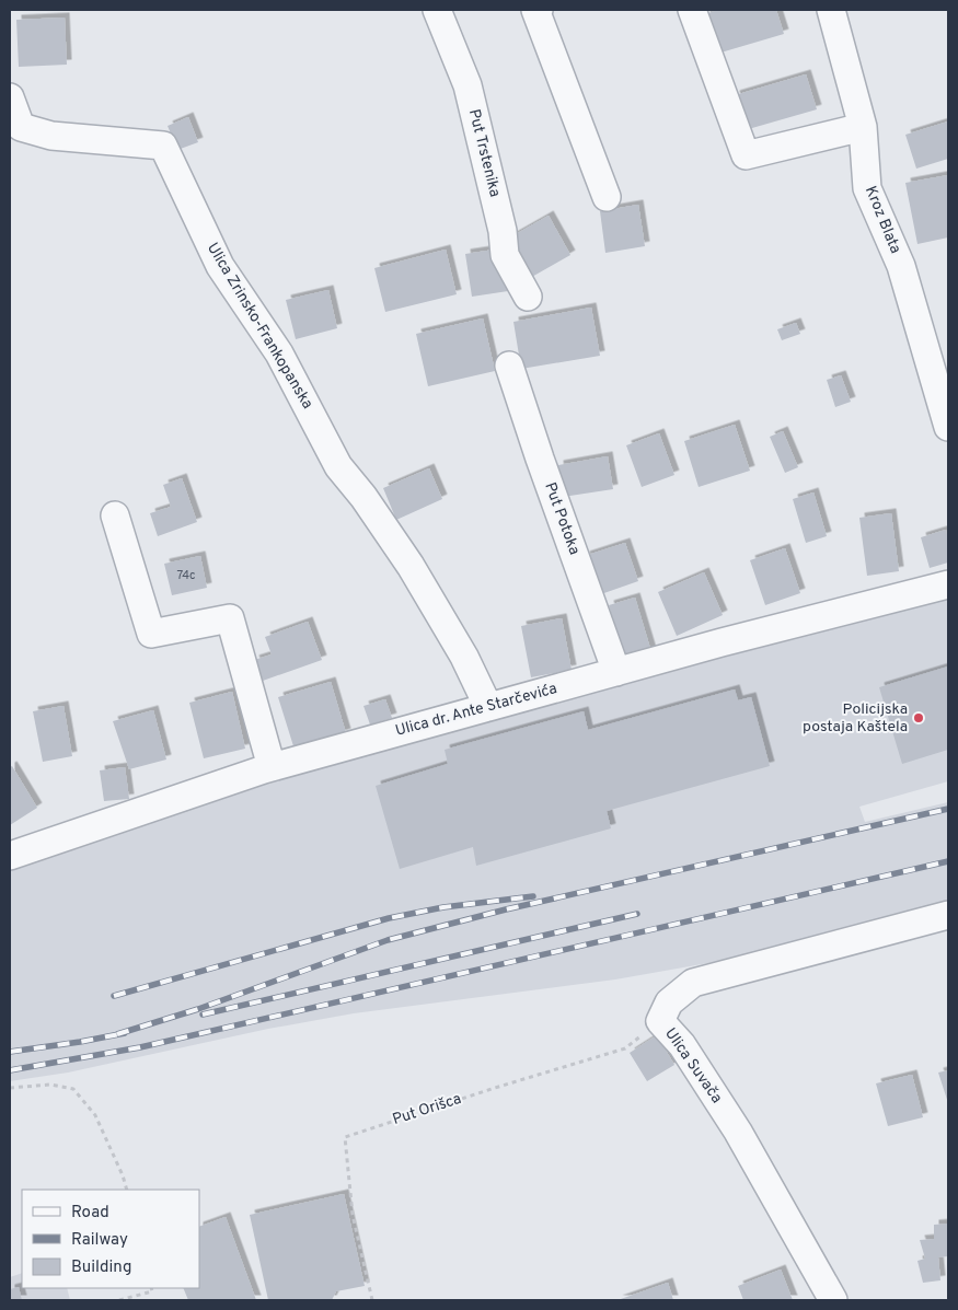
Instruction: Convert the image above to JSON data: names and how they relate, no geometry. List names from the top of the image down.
{
  "streets": {
    "street": [
      "Put Trstenika",
      "Kroz Blata",
      "Ulica Zrinsko-Frankopanska",
      "Put Potoka",
      "Ulica dr. Ante Starčevića",
      "Ulica Suvača"
    ],
    "path": ["Put Orišca"]
  },
  "crossings": [
    ["Ulica Zrinsko-Frankopanska", "Ulica dr. Ante Starčevića"],
    ["Put Potoka", "Ulica dr. Ante Starčevića"],
    ["Ulica Suvača", "Put Orišca"]
  ],
  "places": ["Policijska postaja Kaštela"],
  "house_numbers": ["74c"],
  "legend": ["Road", "Railway", "Building"]
}
